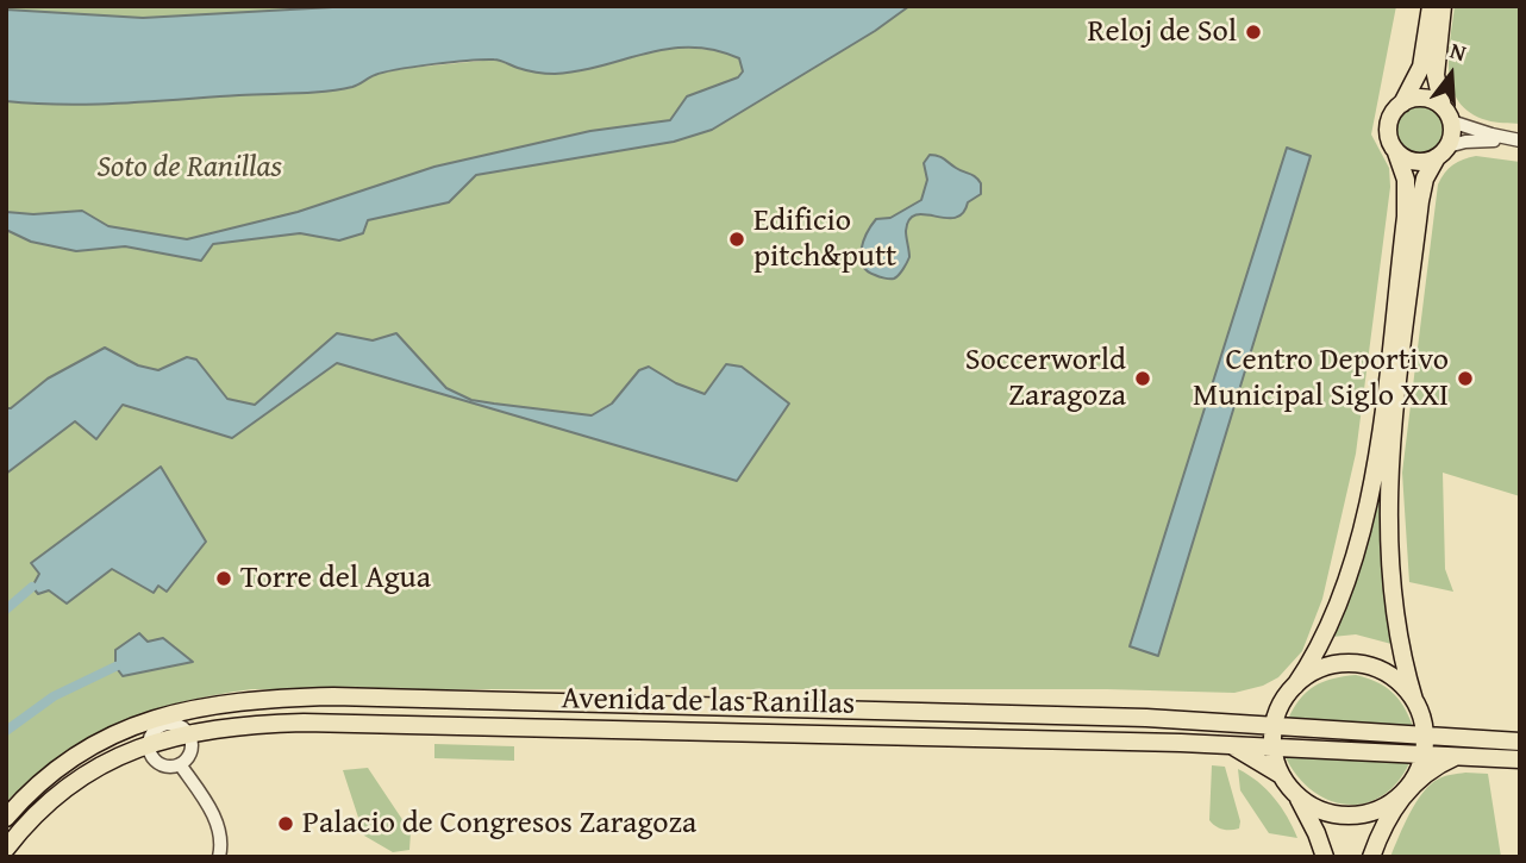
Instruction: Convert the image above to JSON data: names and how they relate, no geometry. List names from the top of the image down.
{
  "streets": {
    "main road": ["Avenida de las Ranillas"]
  },
  "parks": ["Soto de Ranillas"],
  "places": [
    "Reloj de Sol",
    "Edificio pitch&putt",
    "Soccerworld Zaragoza",
    "Centro Deportivo Municipal Siglo XXI",
    "Torre del Agua",
    "Palacio de Congresos Zaragoza"
  ],
  "north": "top"
}
